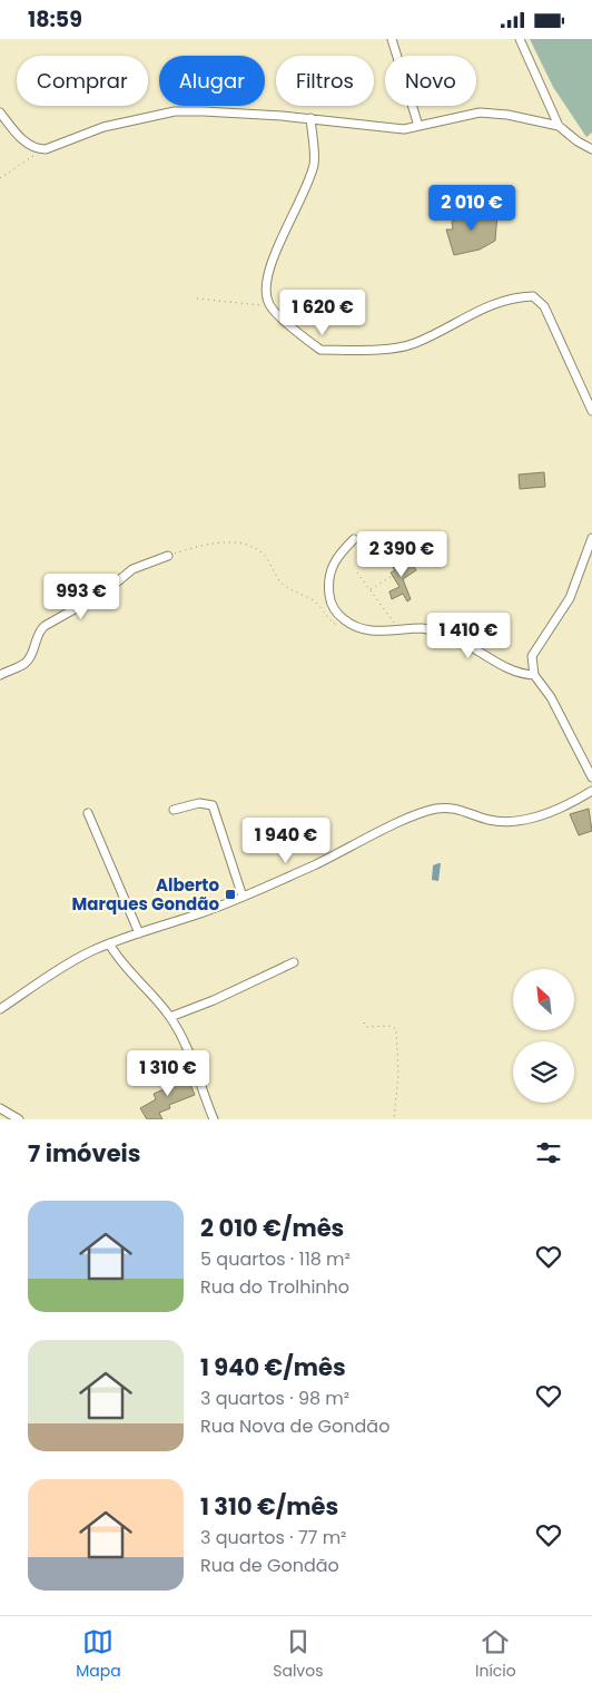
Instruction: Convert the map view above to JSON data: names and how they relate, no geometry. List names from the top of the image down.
{
  "places": {
    "transit": ["Alberto Marques Gondão"]
  },
  "north": "top left",
  "page": {
    "status": "18:59",
    "chip": [
      "Comprar",
      "Alugar",
      "Filtros",
      "Novo"
    ],
    "price": [
      "2 010 €",
      "1 620 €",
      "2 390 €",
      "993 €",
      "1 410 €",
      "1 940 €",
      "1 310 €"
    ],
    "heading": "7 imóveis",
    "list": [
      {
        "name": "2 010 €/mês",
        "note": "5 quartos · 118 m² · Rua do Trolhinho"
      },
      {
        "name": "1 940 €/mês",
        "note": "3 quartos · 98 m² · Rua Nova de Gondão"
      },
      {
        "name": "1 310 €/mês",
        "note": "3 quartos · 77 m² · Rua de Gondão"
      }
    ],
    "tabs": ["Mapa", "Salvos", "Início"]
  }
}
